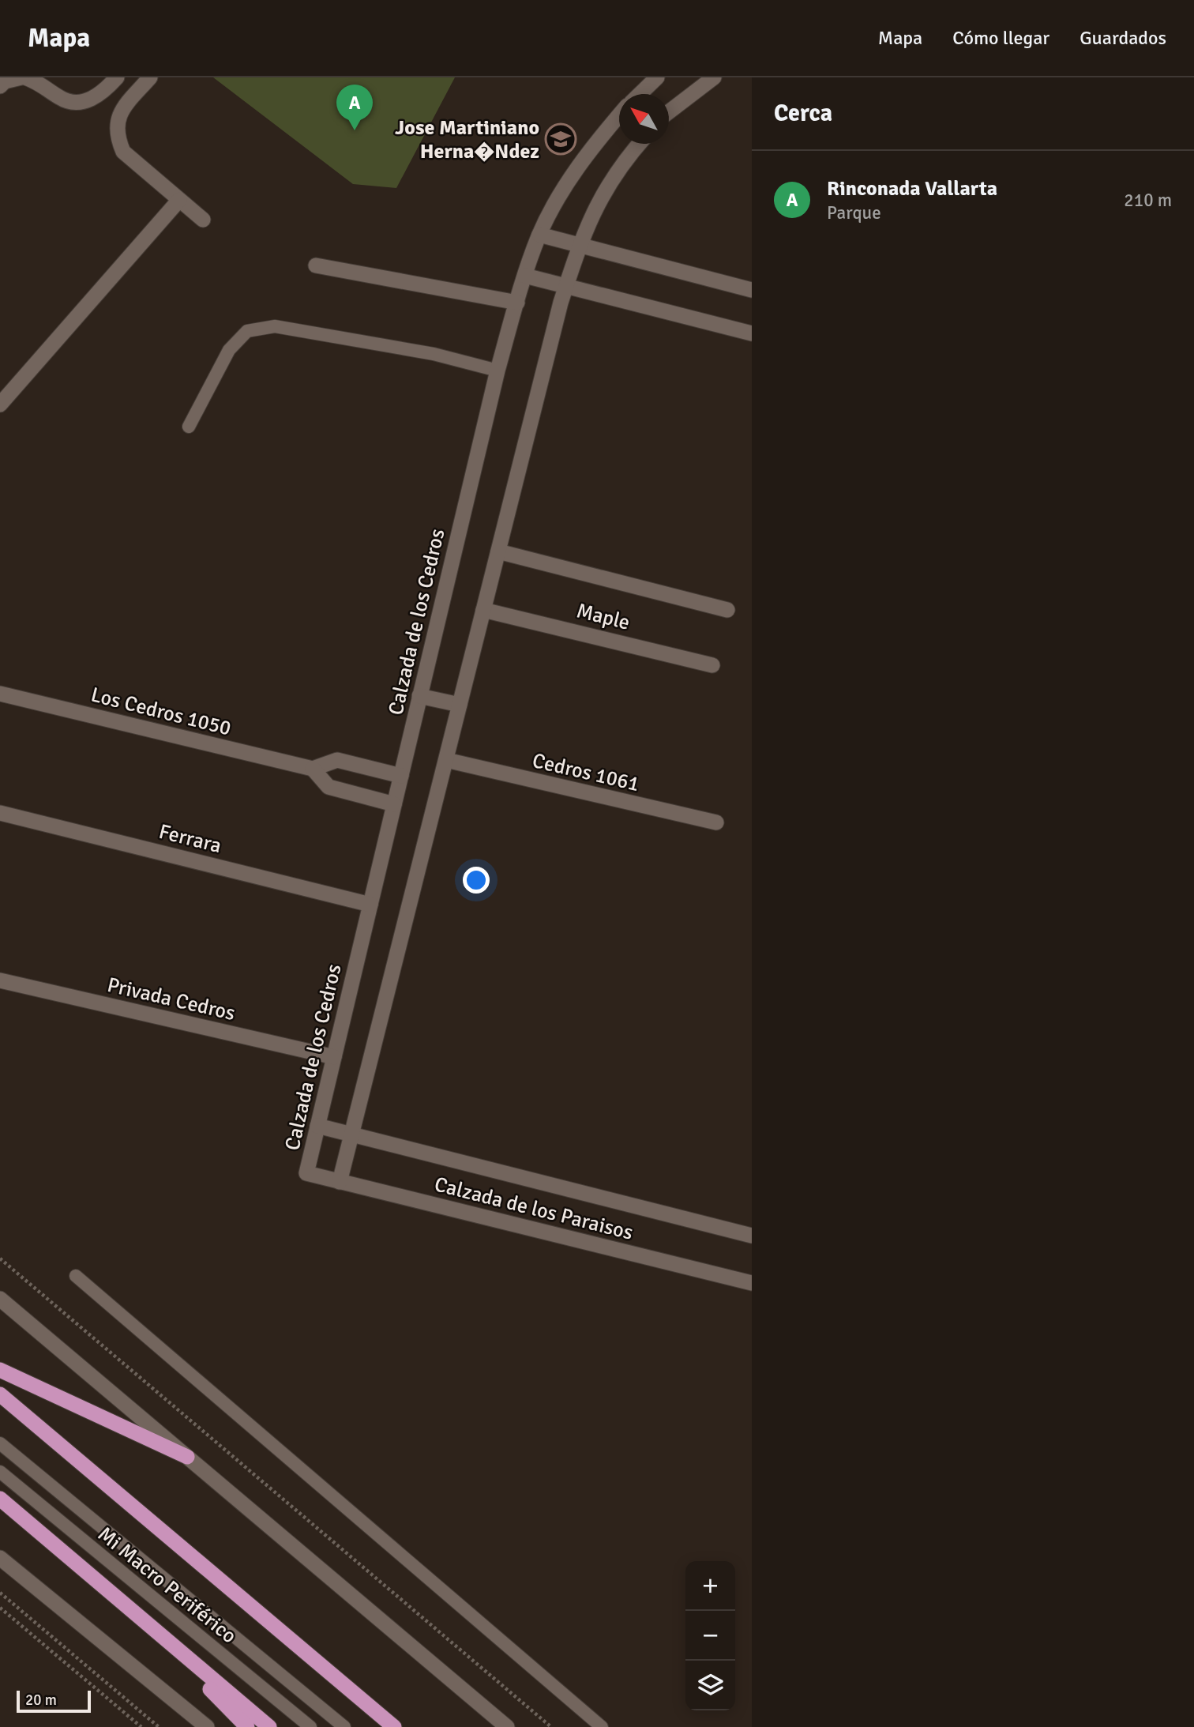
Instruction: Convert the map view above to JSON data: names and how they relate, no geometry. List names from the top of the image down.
{
  "streets": {
    "street": [
      "Maple",
      "Calzada de los Cedros",
      "Los Cedros 1050",
      "Cedros 1061",
      "Ferrara",
      "Privada Cedros",
      "Calzada de los Paraisos"
    ],
    "lane": ["Mi Macro Periférico"]
  },
  "crossings": [
    ["Calzada de los Cedros", "Ferrara"],
    ["Calzada de los Cedros", "Privada Cedros"],
    ["Calzada de los Cedros", "Calzada de los Paraisos"]
  ],
  "places": {
    "school or university": ["Jose Martiniano Herna�Ndez"]
  },
  "scale_bar": "20 m",
  "north": "top left",
  "page": {
    "header": "Mapa",
    "nav": ["Mapa", "Cómo llegar", "Guardados"],
    "heading": "Cerca",
    "pins": "A",
    "list": [
      {
        "mark": "A",
        "name": "Rinconada Vallarta",
        "note": "Parque",
        "value": "210 m"
      }
    ],
    "map_buttons": ["+", "−"],
    "scale": "20 m"
  }
}
